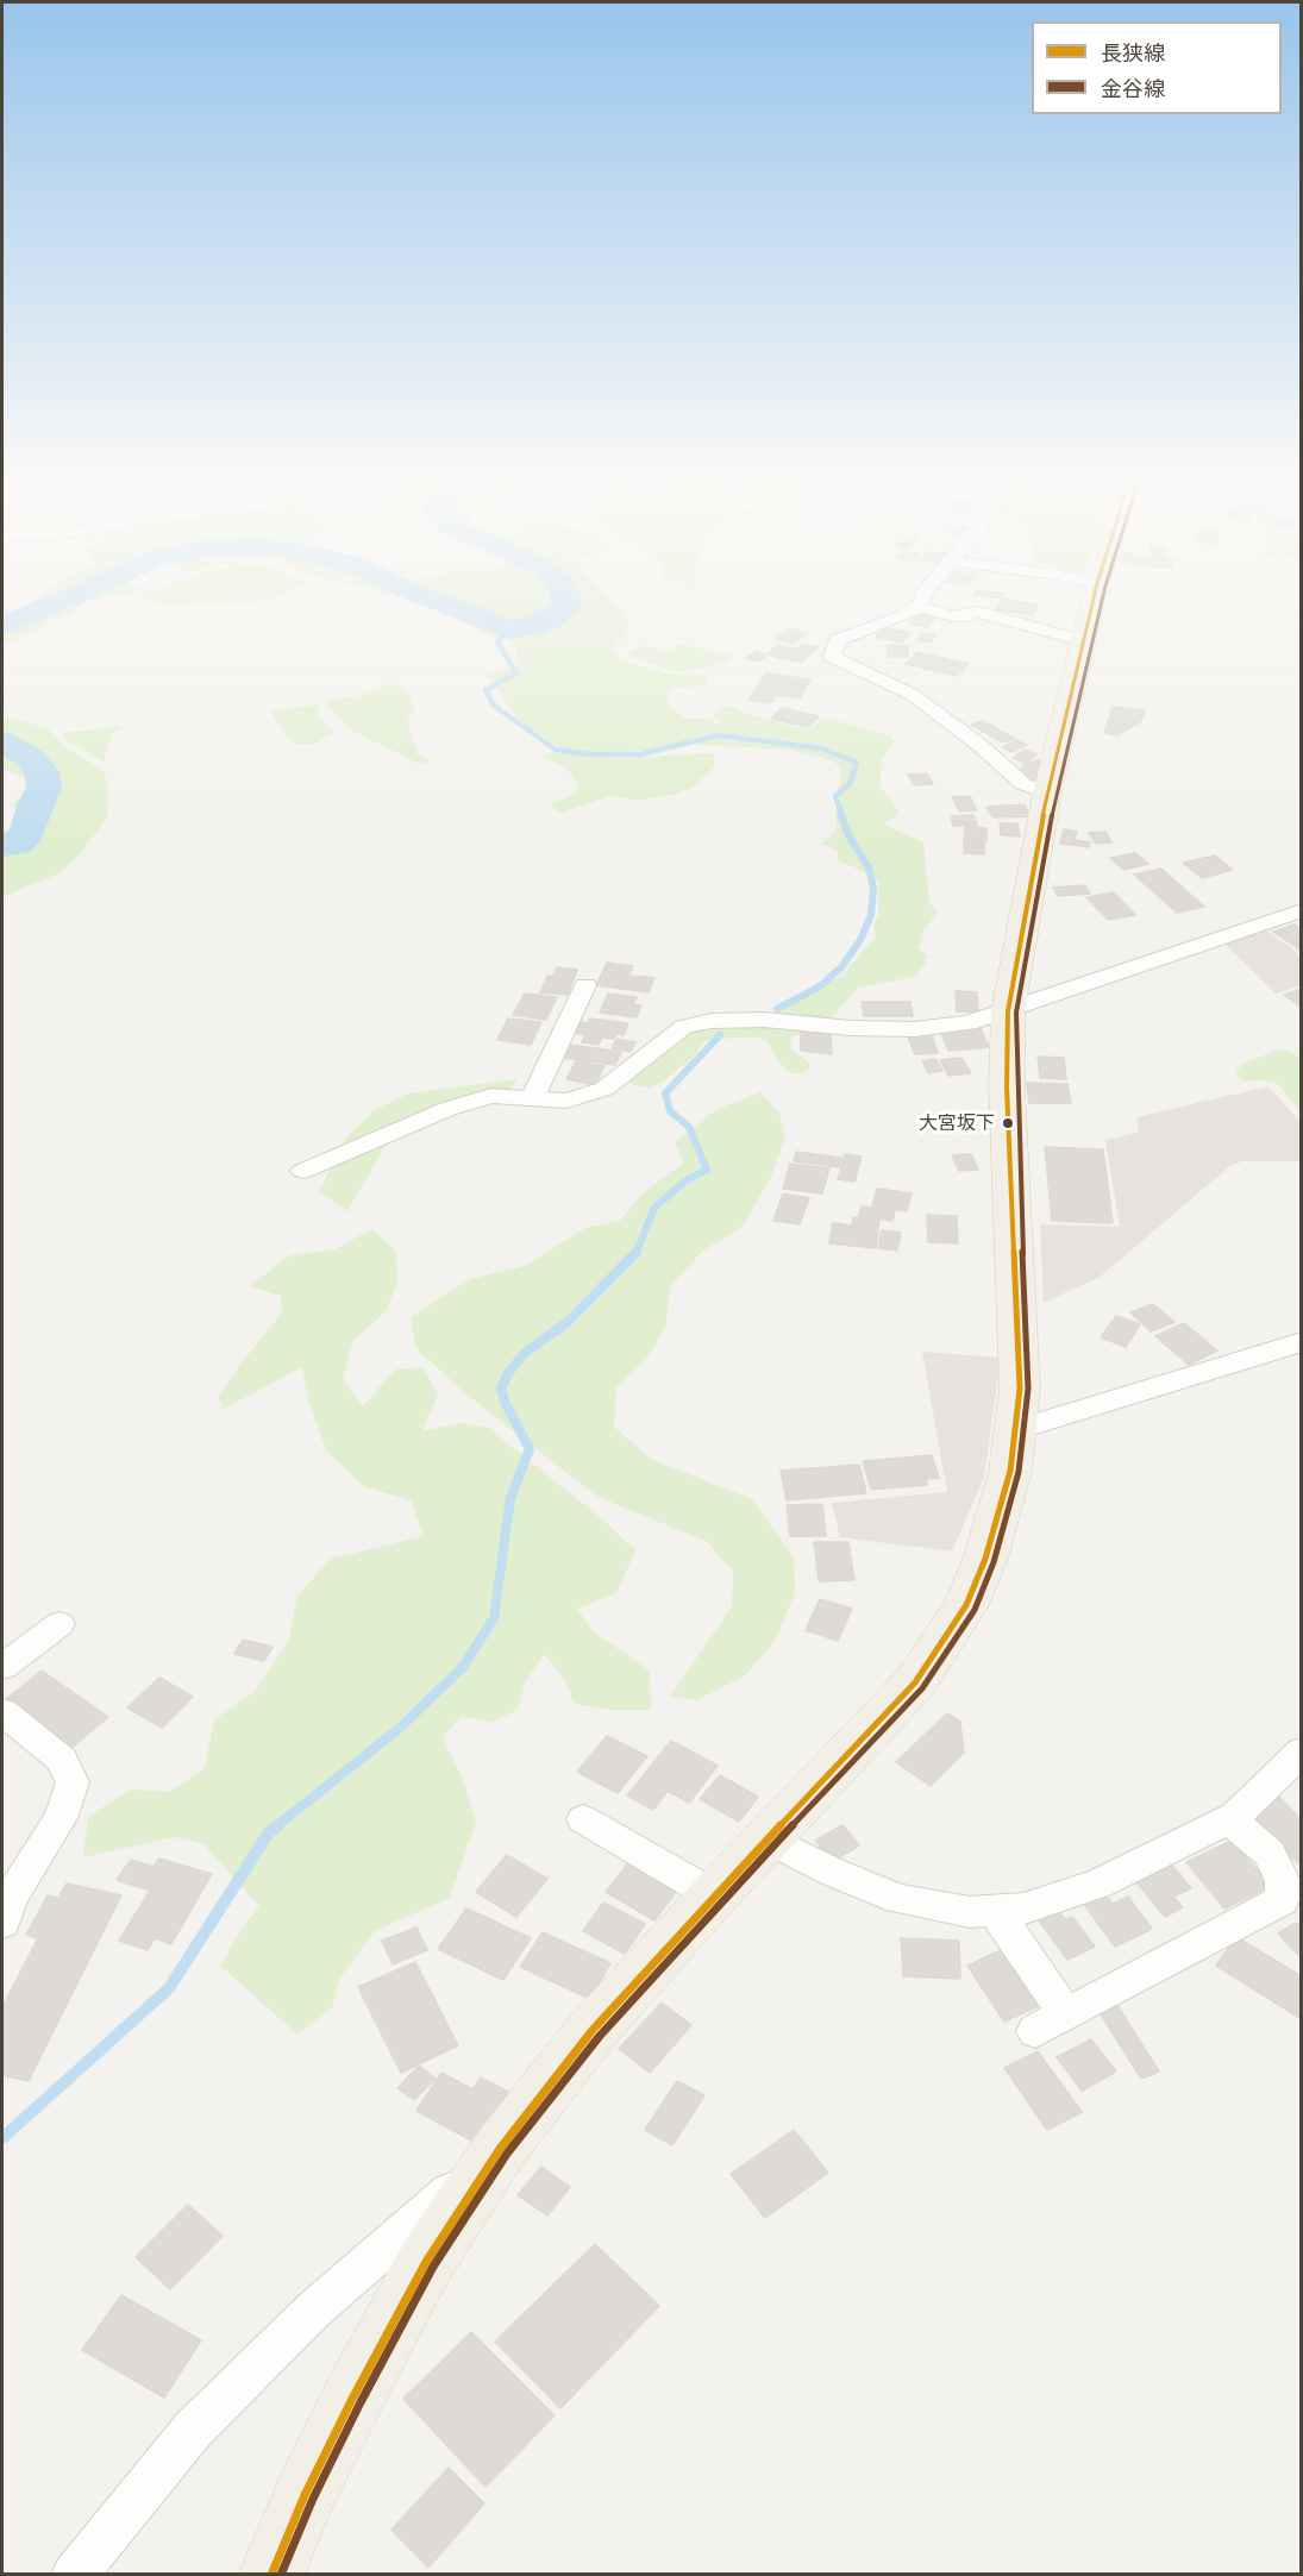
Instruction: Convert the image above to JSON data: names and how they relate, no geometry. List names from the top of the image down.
{
  "places": ["大宮坂下"],
  "lines": ["transit line 長狭線", "transit line 金谷線"],
  "legend": ["長狭線", "金谷線"]
}
